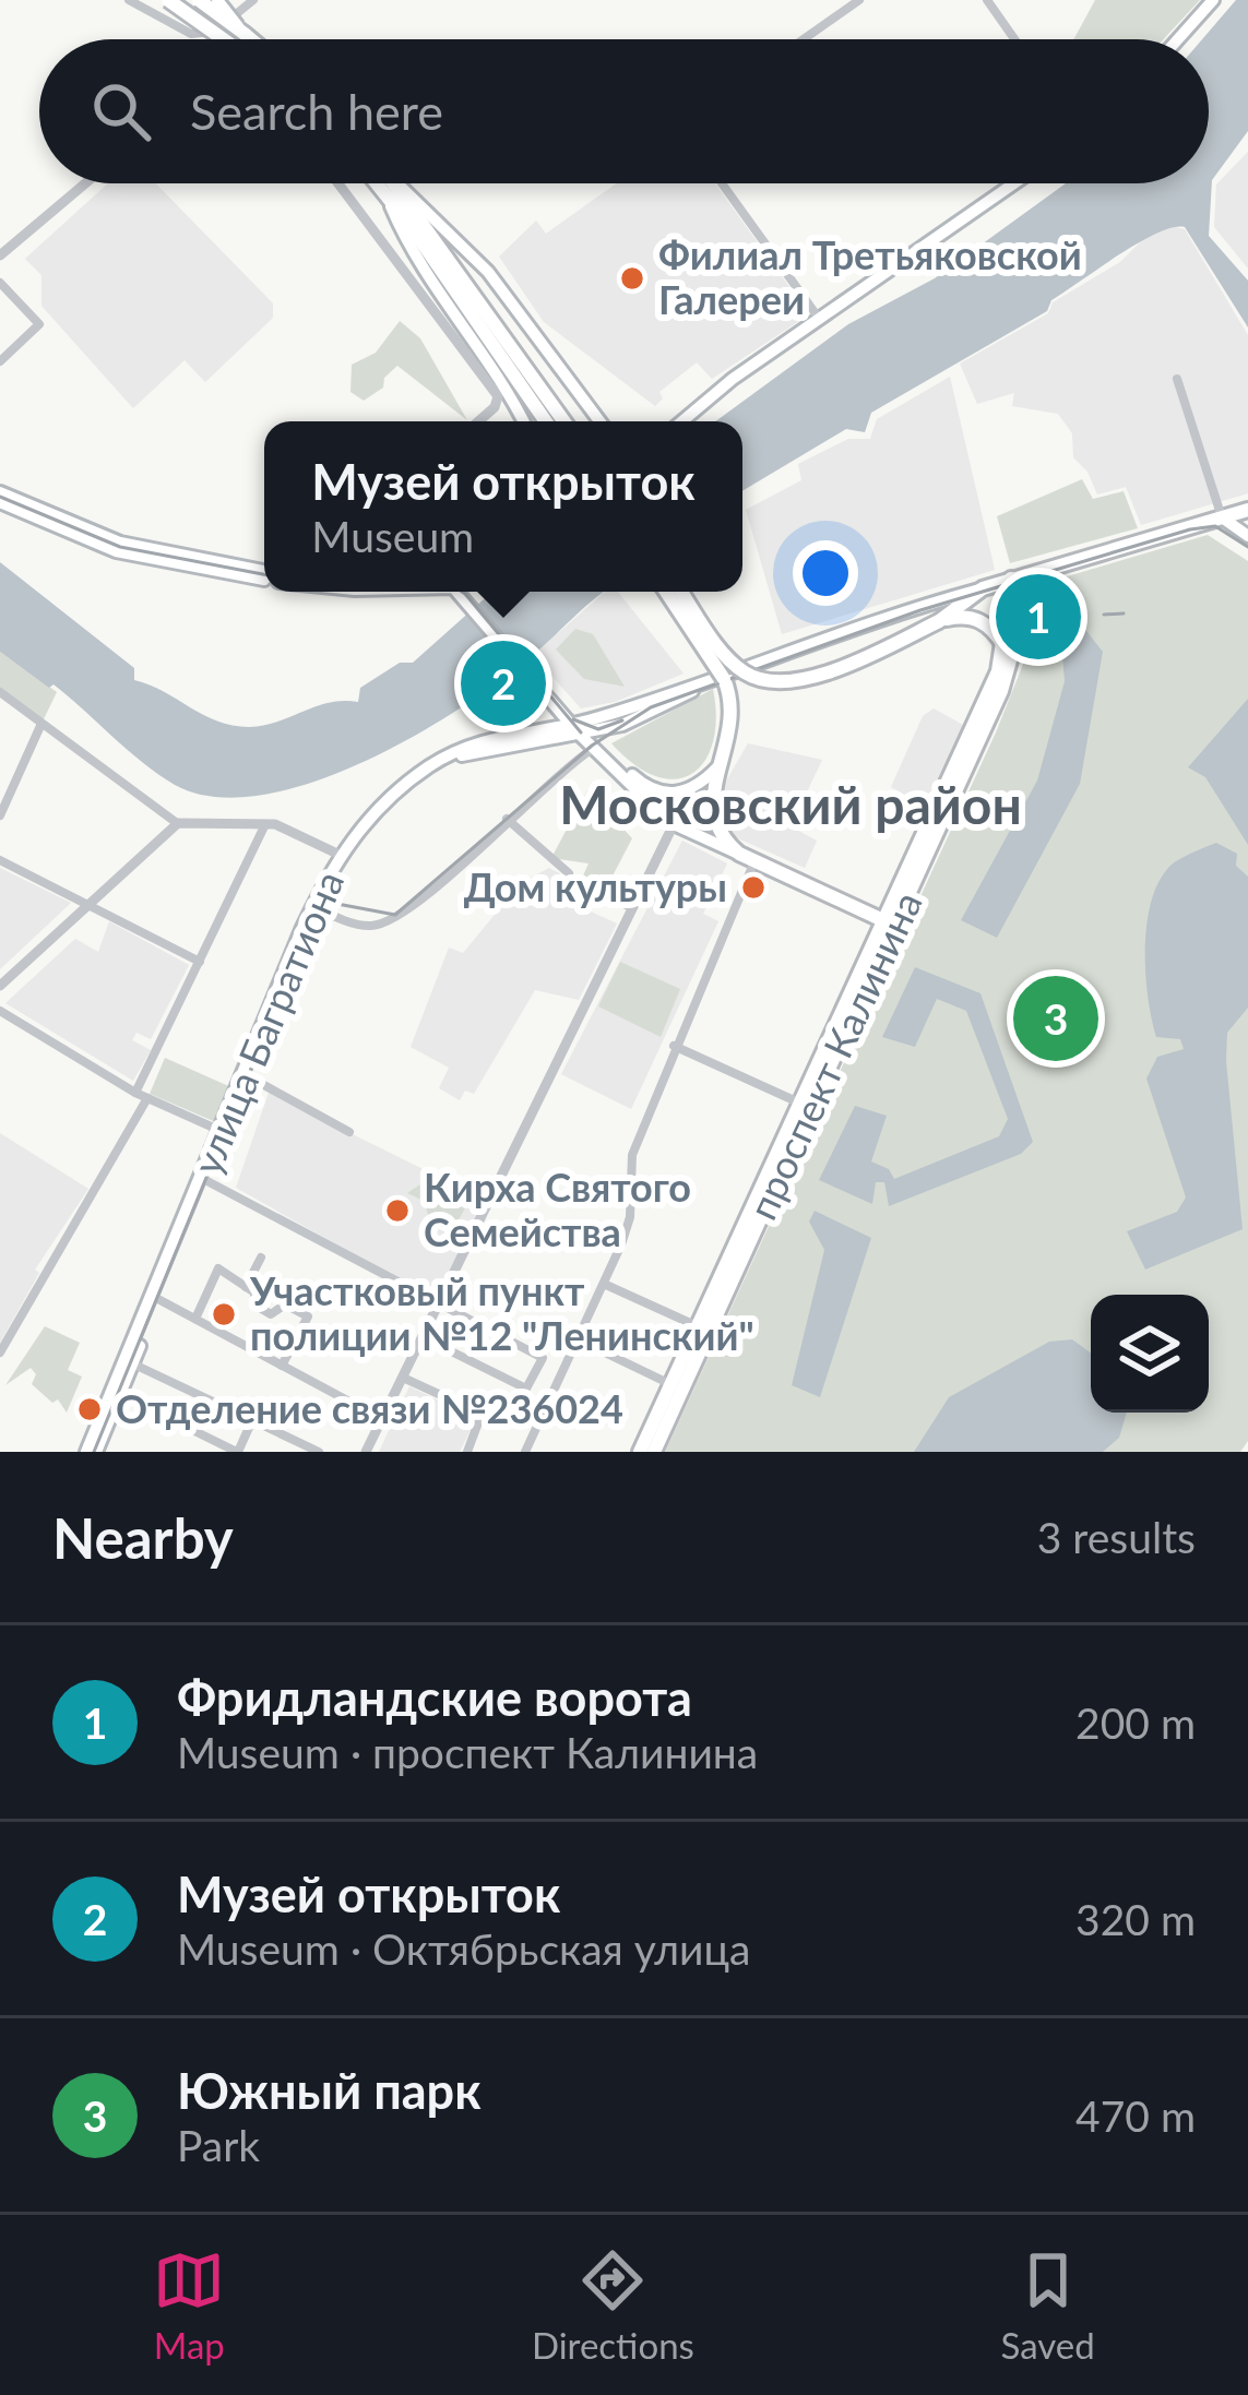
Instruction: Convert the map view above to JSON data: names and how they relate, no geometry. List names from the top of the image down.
{
  "streets": {
    "main road": ["улица Багратиона", "проспект Калинина"]
  },
  "districts": ["Московский район"],
  "places": [
    "Филиал Третьяковской Галереи",
    "Дом культуры",
    "Кирха Святого Семейства",
    "Участковый пункт полиции №12 \"Ленинский\"",
    "Отделение связи №236024"
  ],
  "page": {
    "search": "Search here",
    "popup": ["Музей открыток", "Museum"],
    "pins": ["1", "2", "3"],
    "heading": ["Nearby", "3 results"],
    "list": [
      {
        "mark": "1",
        "name": "Фридландские ворота",
        "note": "Museum · проспект Калинина",
        "value": "200 m"
      },
      {
        "mark": "2",
        "name": "Музей открыток",
        "note": "Museum · Октябрьская улица",
        "value": "320 m"
      },
      {
        "mark": "3",
        "name": "Южный парк",
        "note": "Park",
        "value": "470 m"
      }
    ],
    "nav": ["Map", "Directions", "Saved"]
  }
}
